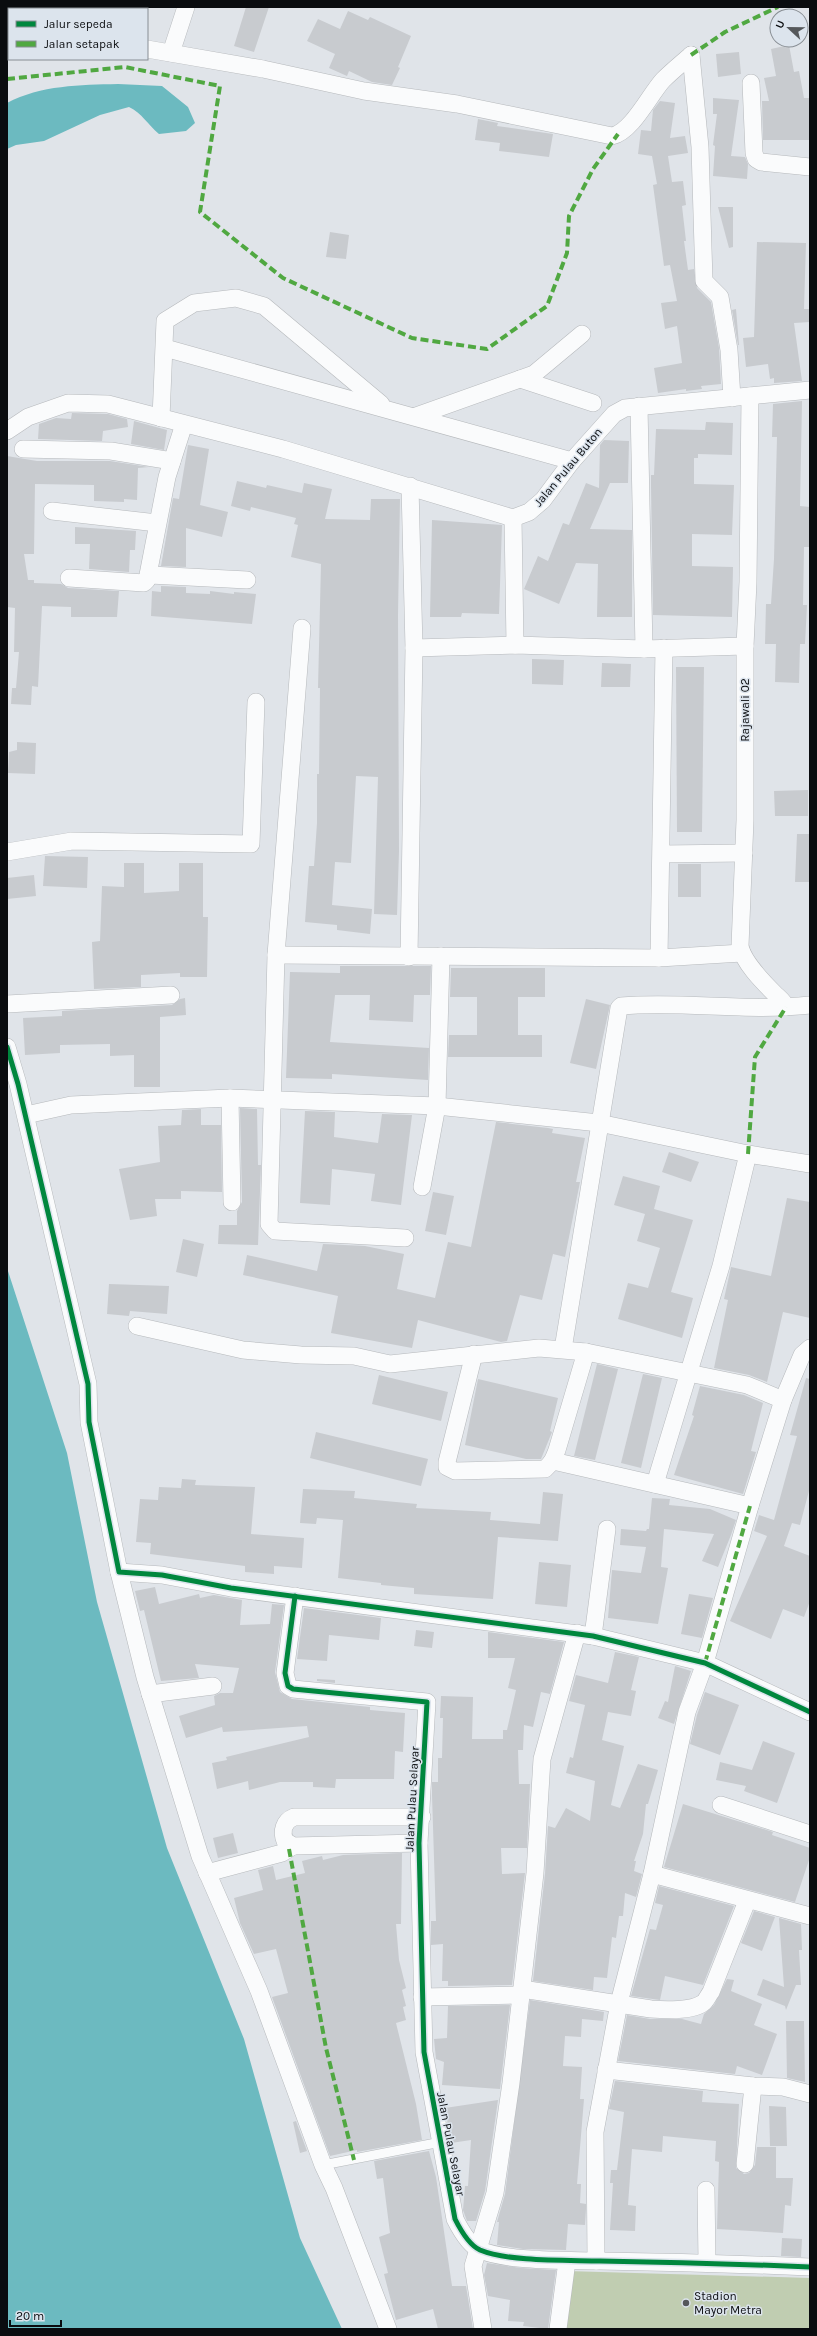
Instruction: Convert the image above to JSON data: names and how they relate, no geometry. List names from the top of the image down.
{
  "streets": {
    "street": ["Jalan Pulau Buton", "Rajawali 02", "Jalan Pulau Selayar"]
  },
  "crossings": [
    ["Jalan Pulau Buton", "Rajawali 02"]
  ],
  "places": ["Stadion Mayor Metra"],
  "legend": ["Jalur sepeda", "Jalan setapak"],
  "scale_bar": "20 m",
  "north": "left"
}
